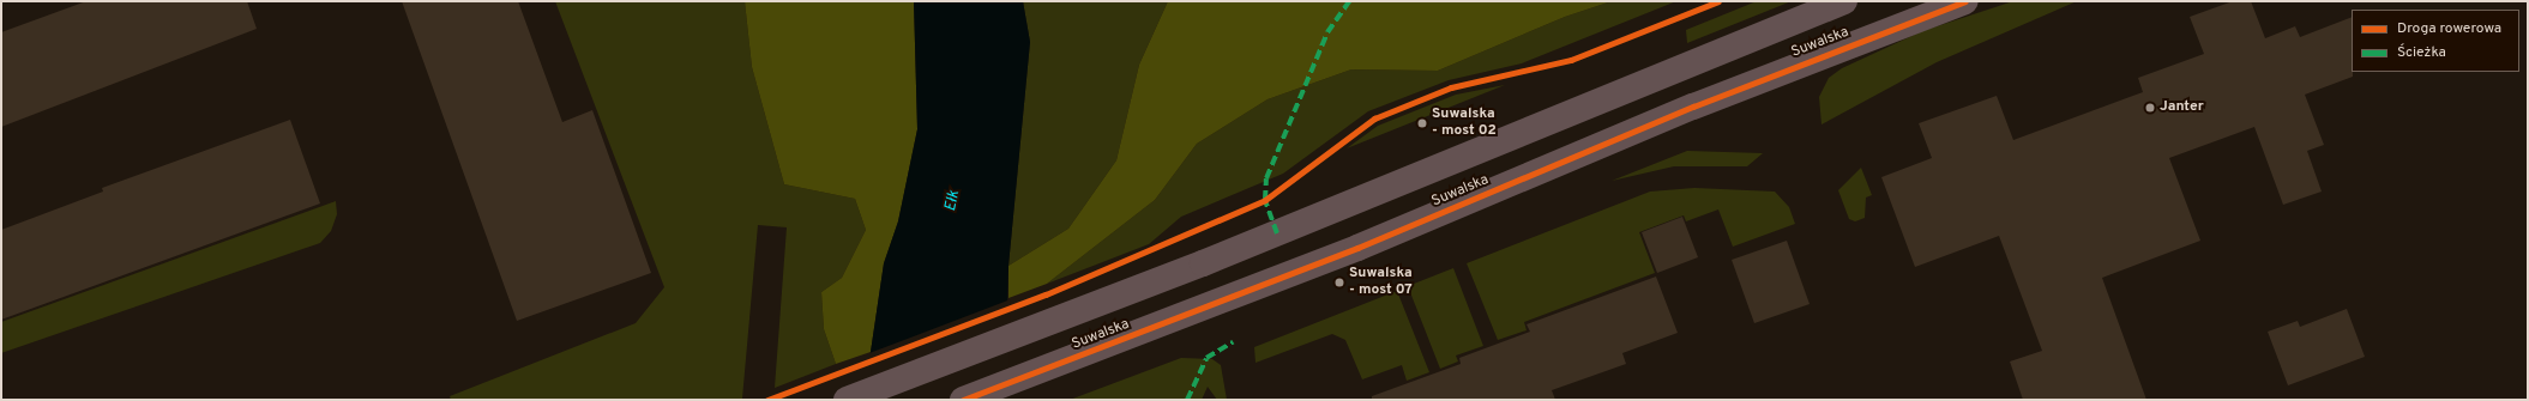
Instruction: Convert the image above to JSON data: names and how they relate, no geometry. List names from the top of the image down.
{
  "streets": {
    "street": ["Suwalska"]
  },
  "water": ["Ełk"],
  "places": ["Janter", "Suwalska - most 02", "Suwalska - most 07"],
  "legend": ["Droga rowerowa", "Ścieżka"]
}
